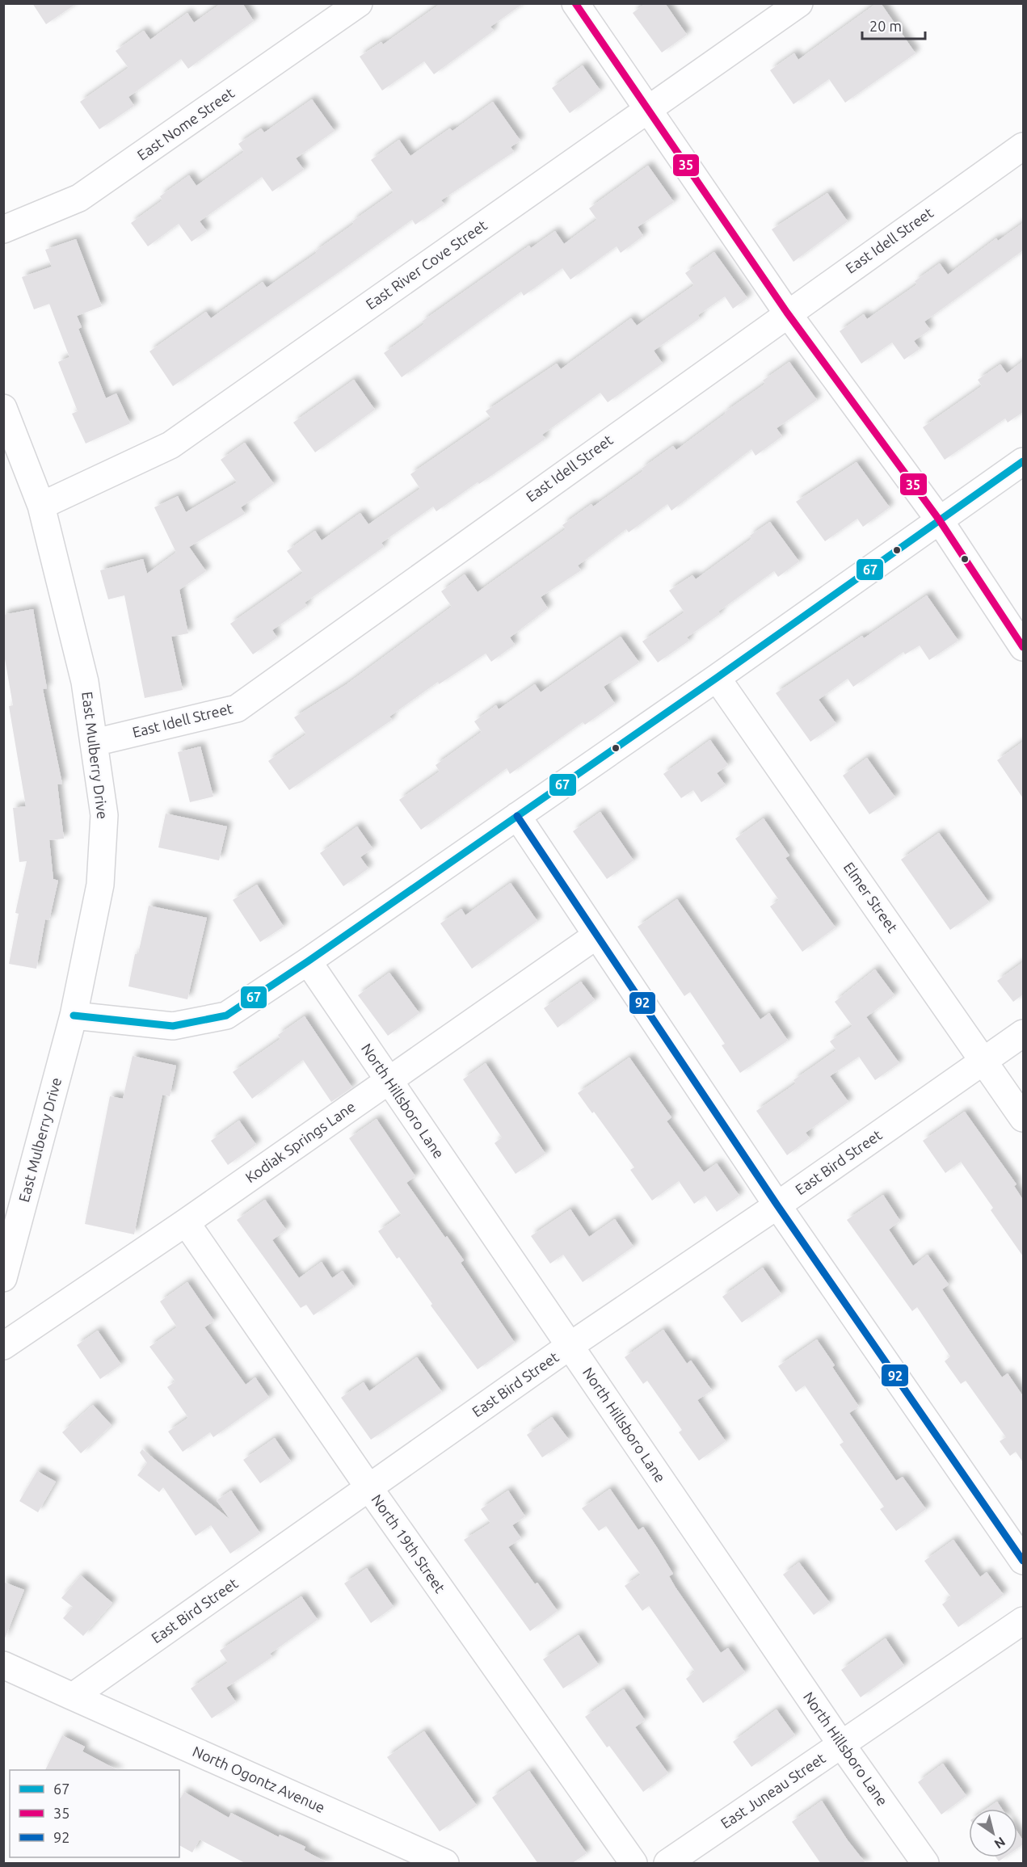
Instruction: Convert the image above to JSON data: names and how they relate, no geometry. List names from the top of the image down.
{
  "streets": {
    "street": [
      "East Nome Street",
      "East Idell Street",
      "East River Cove Street",
      "East Mulberry Drive",
      "Elmer Street",
      "North Hillsboro Lane",
      "Kodiak Springs Lane",
      "East Bird Street",
      "North 19th Street",
      "North Ogontz Avenue",
      "East Juneau Street"
    ]
  },
  "crossings": [
    ["East Idell Street", "East Mulberry Drive"],
    ["East River Cove Street", "East Mulberry Drive"],
    ["Elmer Street", "East Bird Street"],
    ["North Hillsboro Lane", "Kodiak Springs Lane"],
    ["North Hillsboro Lane", "East Bird Street"],
    ["North Hillsboro Lane", "East Juneau Street"],
    ["Kodiak Springs Lane", "North 19th Street"],
    ["East Bird Street", "North 19th Street"],
    ["East Bird Street", "North Ogontz Avenue"]
  ],
  "lines": ["transit line 35", "transit line 67", "transit line 92"],
  "legend": ["67", "35", "92"],
  "scale_bar": "20 m",
  "north": "bottom right"
}
